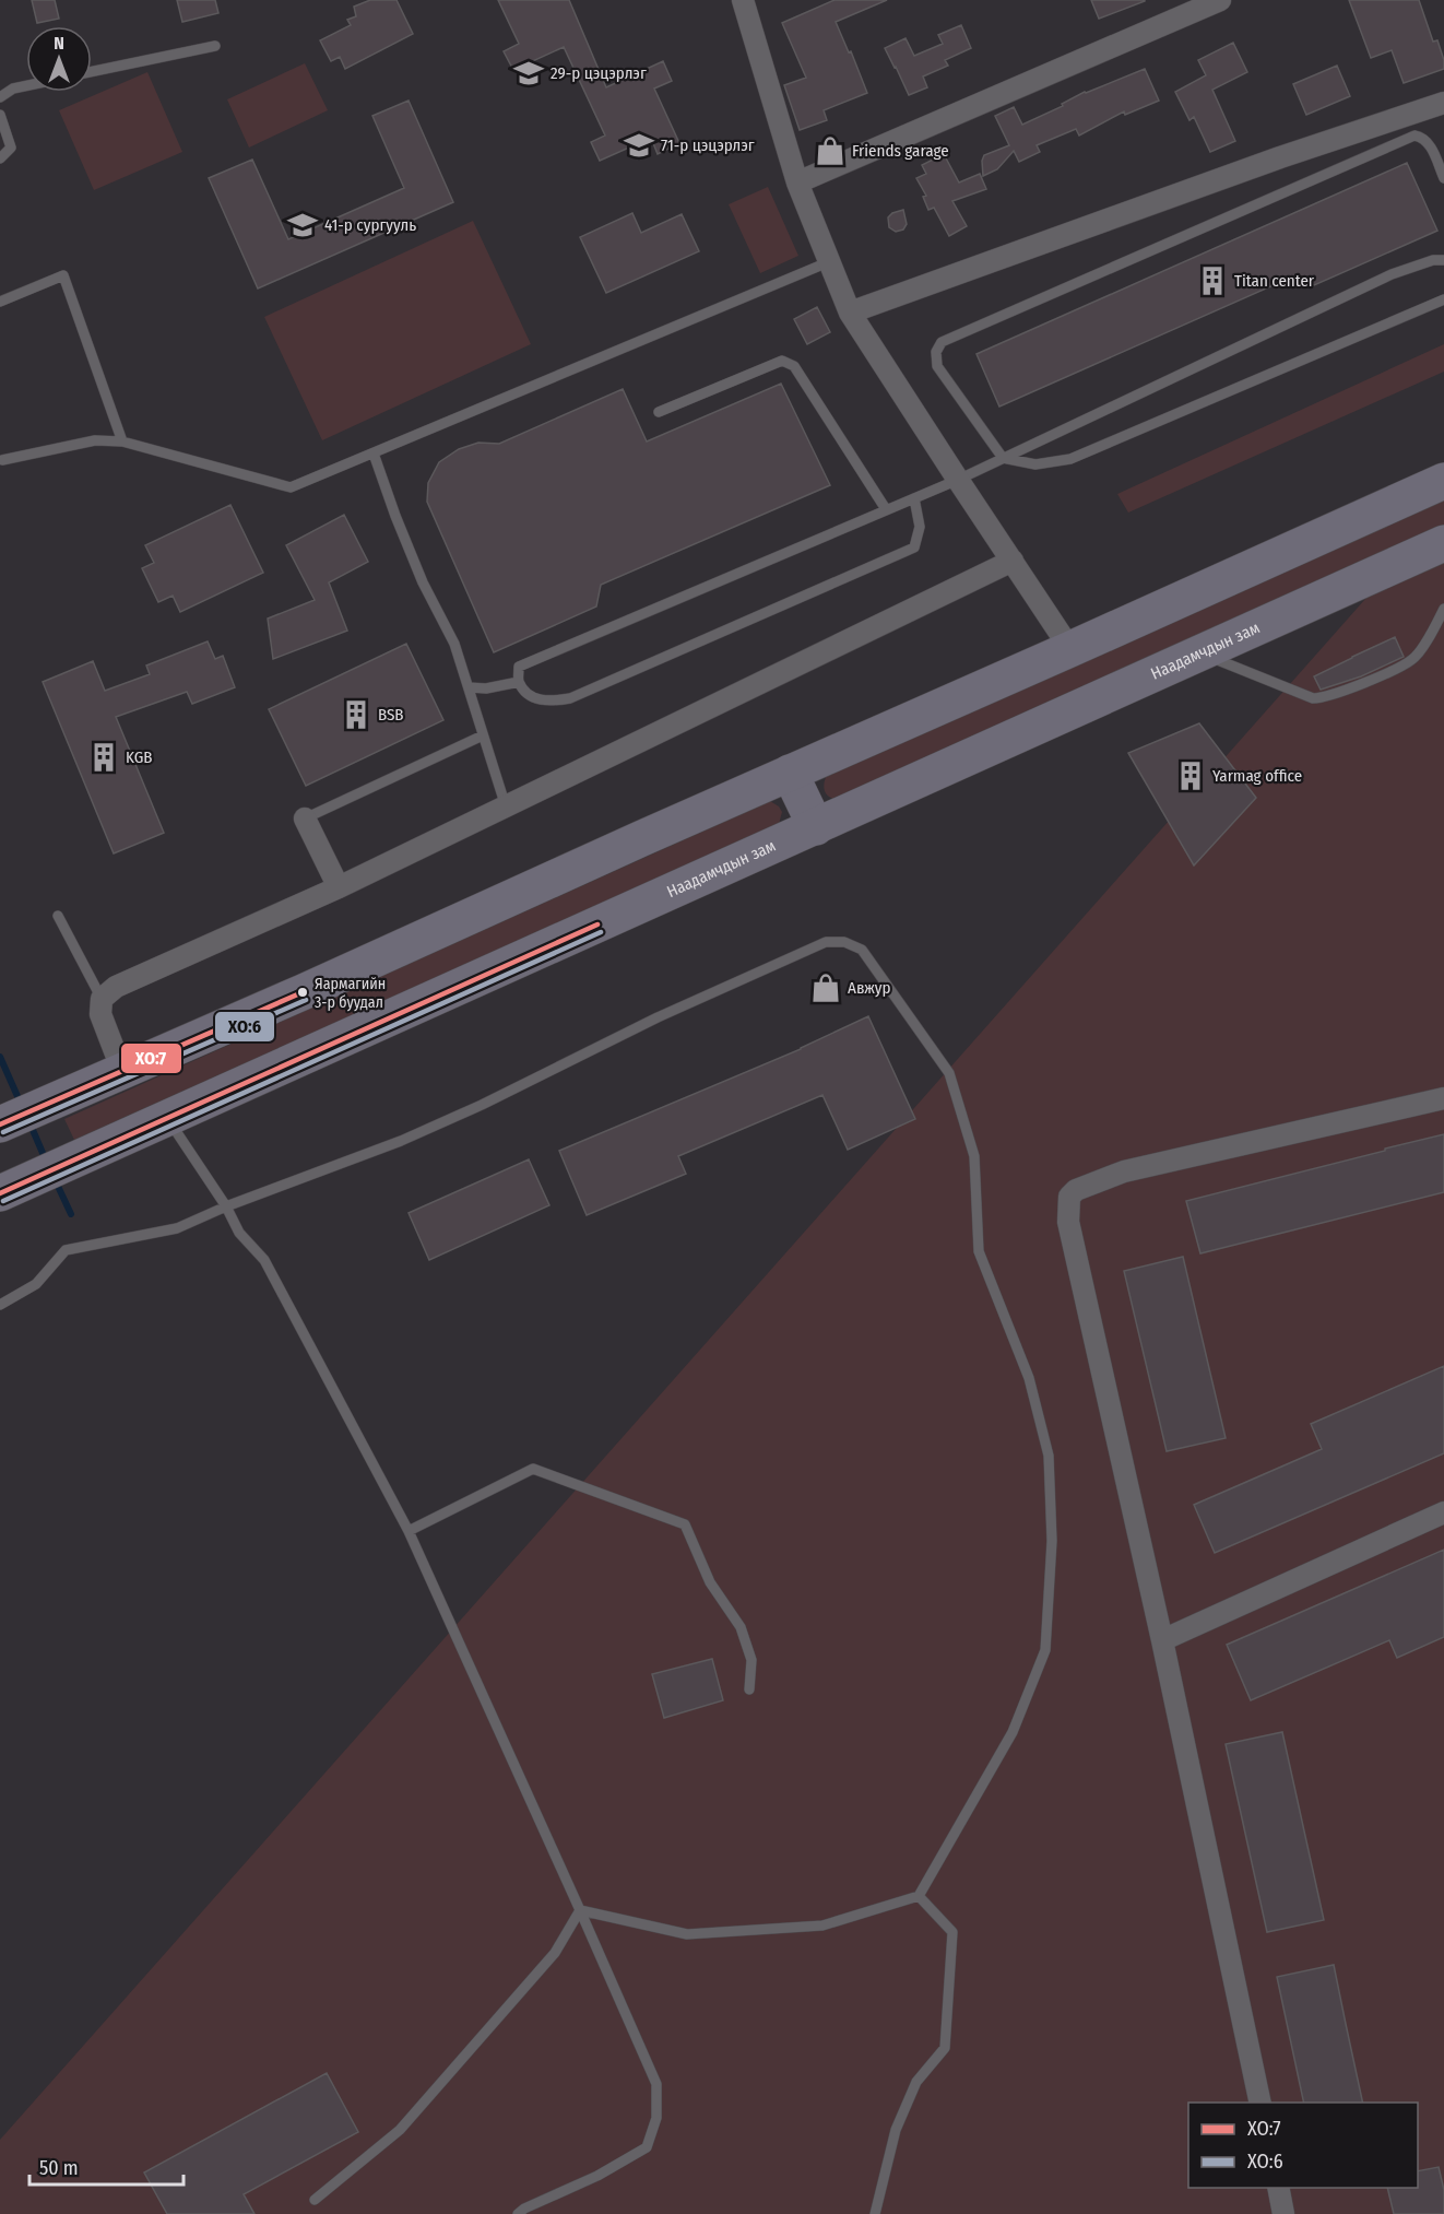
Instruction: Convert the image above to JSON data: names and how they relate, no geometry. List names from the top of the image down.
{
  "streets": {
    "highway": ["Наадамчдын зам"]
  },
  "places": {
    "school or university": ["29-р цэцэрлэг", "71-р цэцэрлэг", "41-р сургууль"],
    "shop": ["Friends garage", "Авжур"],
    "building": [
      "Titan center",
      "BSB",
      "KGB",
      "Yarmag office"
    ],
    "other": ["Яармагийн 3-р буудал"]
  },
  "lines": ["transit line ХО:7", "transit line ХО:6"],
  "legend": ["ХО:7", "ХО:6"],
  "scale_bar": "50 m",
  "north": "top"
}
